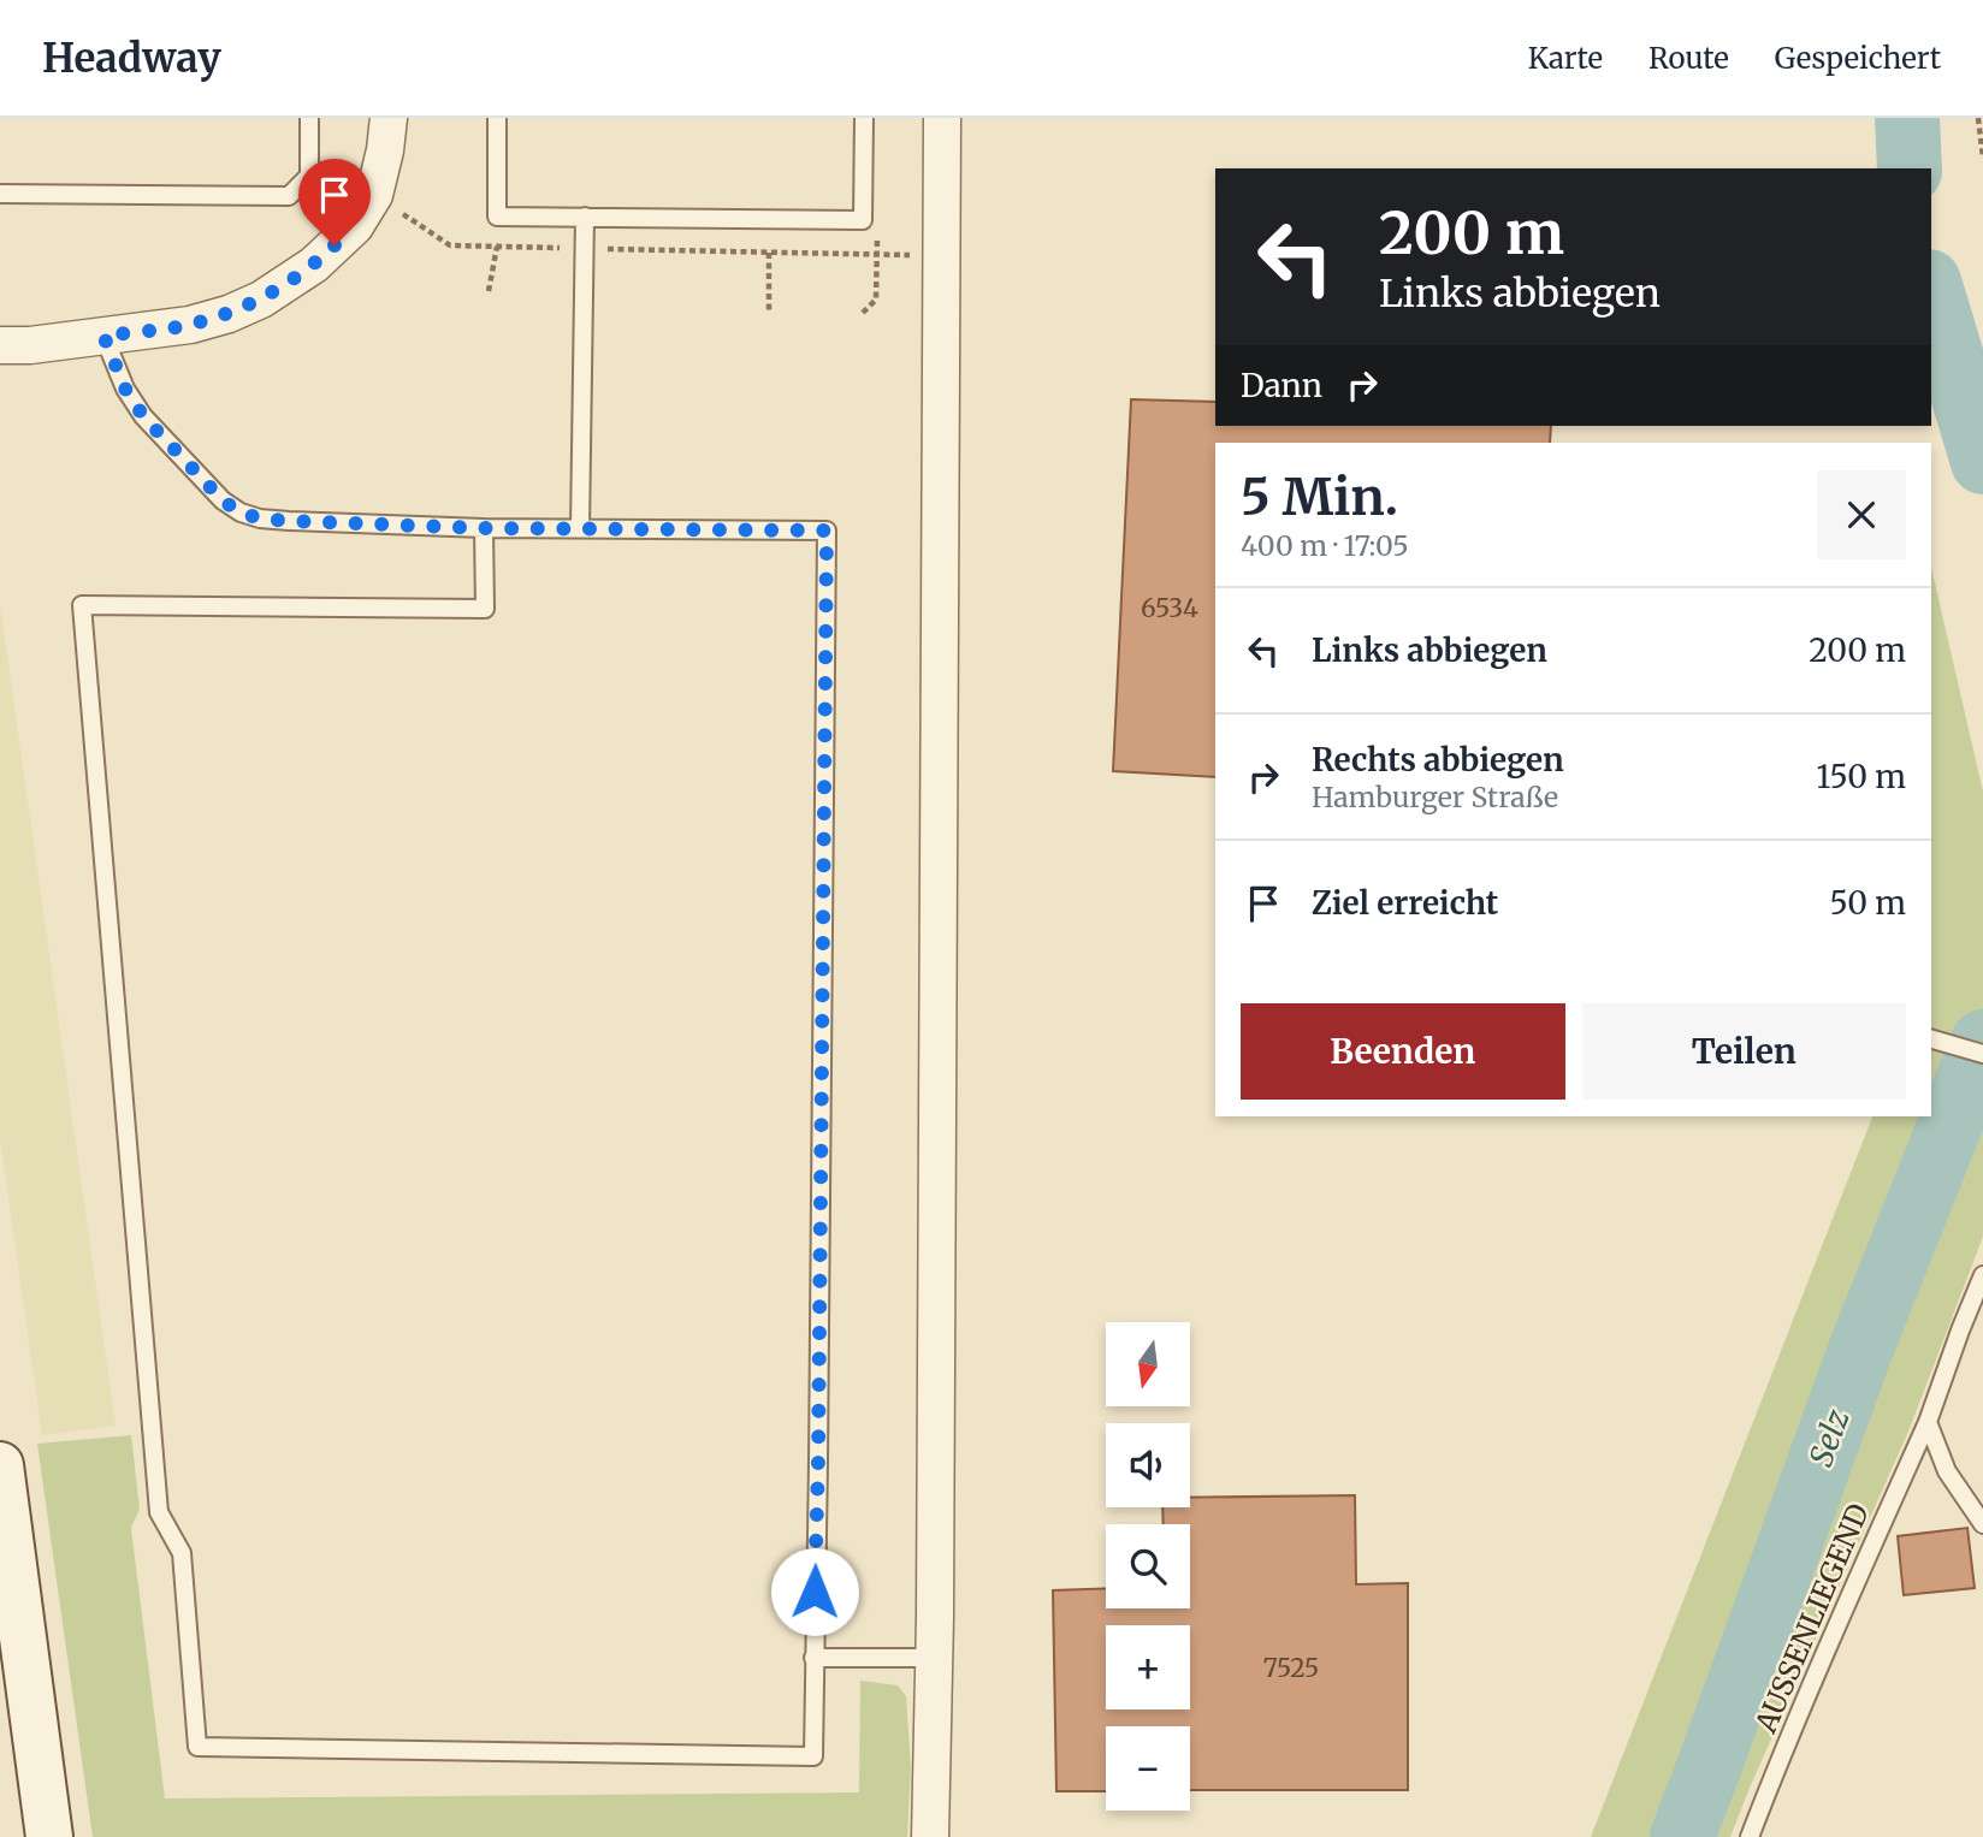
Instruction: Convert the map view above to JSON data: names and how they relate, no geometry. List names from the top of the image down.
{
  "streets": {
    "lane": ["AUSSENLIEGEND"]
  },
  "water": ["Selz"],
  "house_numbers": ["6534", "7525"],
  "north": "bottom",
  "page": {
    "header": "Headway",
    "nav": ["Karte", "Route", "Gespeichert"],
    "turn": ["200 m", "Links abbiegen"],
    "then": "Dann",
    "heading": ["5 Min.", "400 m · 17:05"],
    "list": [
      {
        "name": "Links abbiegen",
        "value": "200 m"
      },
      {
        "name": "Rechts abbiegen",
        "note": "Hamburger Straße",
        "value": "150 m"
      },
      {
        "name": "Ziel erreicht",
        "value": "50 m"
      }
    ],
    "buttons": ["Beenden", "Teilen"],
    "map_buttons": ["+", "−"]
  }
}
